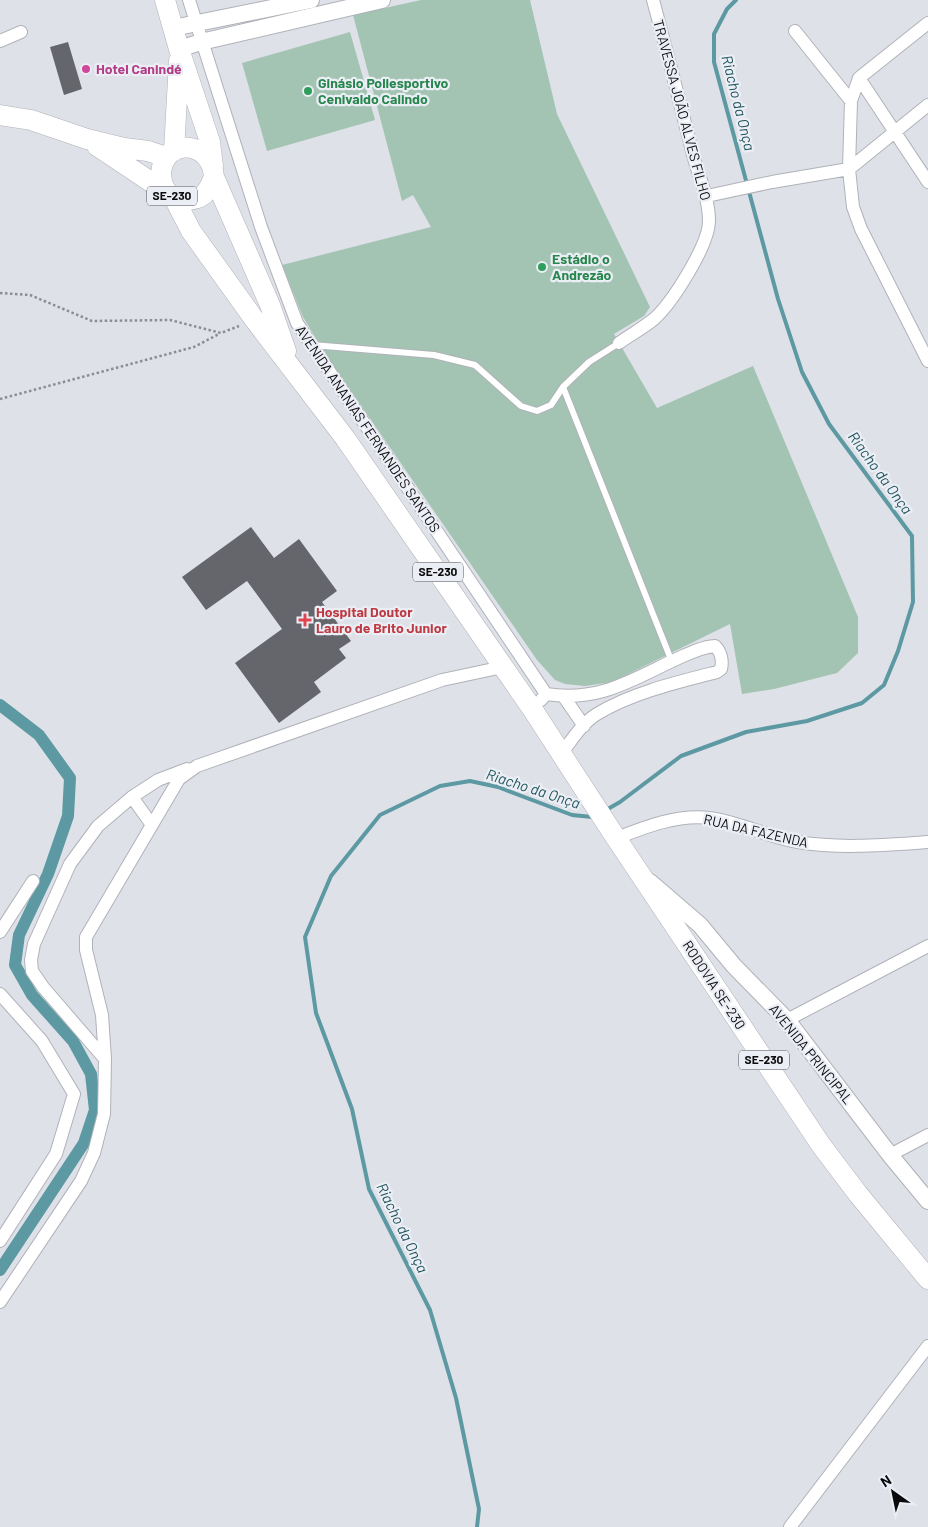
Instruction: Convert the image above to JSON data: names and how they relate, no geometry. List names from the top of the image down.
{
  "streets": {
    "main road": ["SE-230", "RODOVIA SE-230"],
    "street": [
      "TRAVESSA JOÃO ALVES FILHO",
      "AVENIDA ANANIAS FERNANDES SANTOS",
      "RUA DA FAZENDA",
      "AVENIDA PRINCIPAL"
    ]
  },
  "crossings": [
    ["TRAVESSA JOÃO ALVES FILHO", "AVENIDA ANANIAS FERNANDES SANTOS"],
    ["SE-230", "AVENIDA ANANIAS FERNANDES SANTOS"],
    ["SE-230", "RUA DA FAZENDA"],
    ["SE-230", "RODOVIA SE-230"],
    ["RUA DA FAZENDA", "RODOVIA SE-230"],
    ["RODOVIA SE-230", "AVENIDA PRINCIPAL"]
  ],
  "water": ["Riacho da Onça"],
  "places": {
    "other": ["Hotel Canindé", "Ginásio Poliesportivo Cenivaldo Calindo", "Estádio o Andrezão"],
    "health": ["Hospital Doutor Lauro de Brito Junior"]
  },
  "north": "top left"
}
